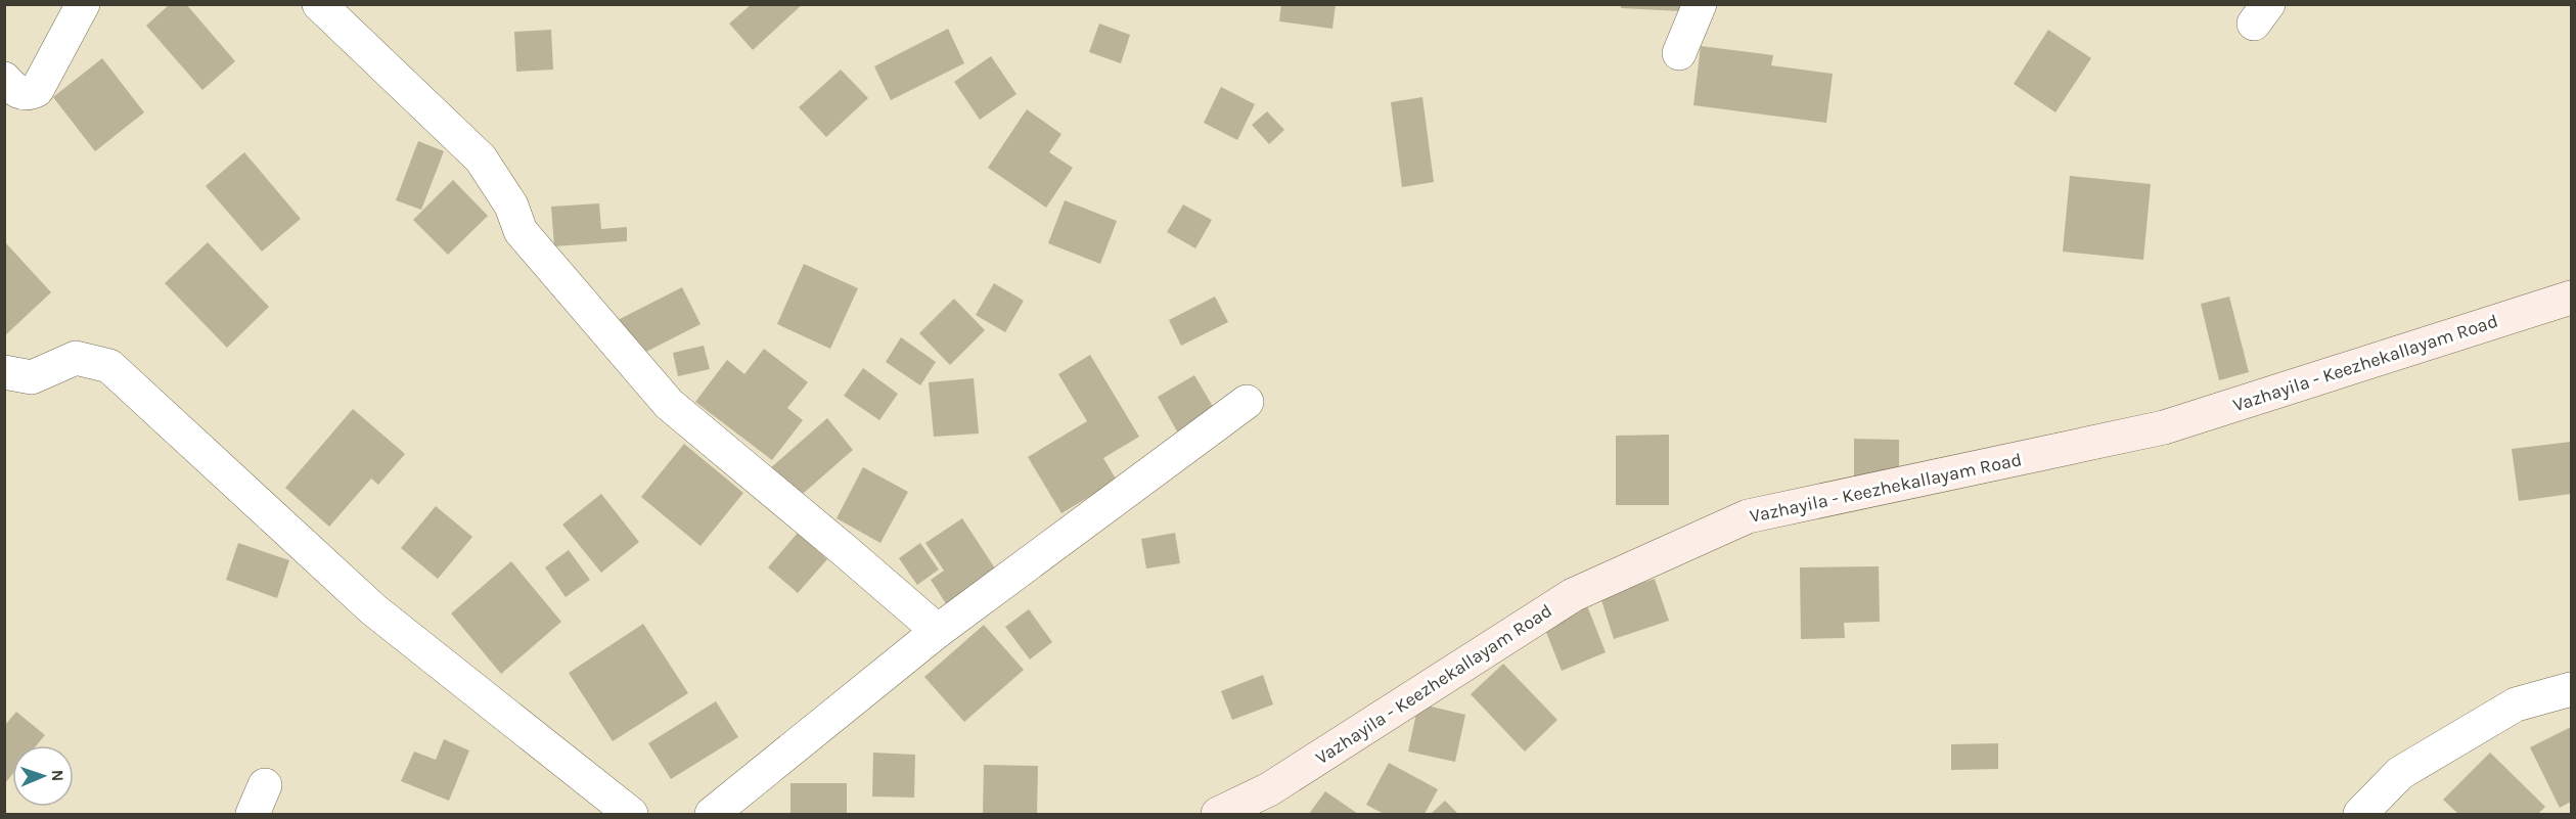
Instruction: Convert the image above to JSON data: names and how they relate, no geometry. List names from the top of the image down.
{
  "streets": {
    "street": ["Vazhayila - Keezhekallayam Road"]
  },
  "north": "right"
}
